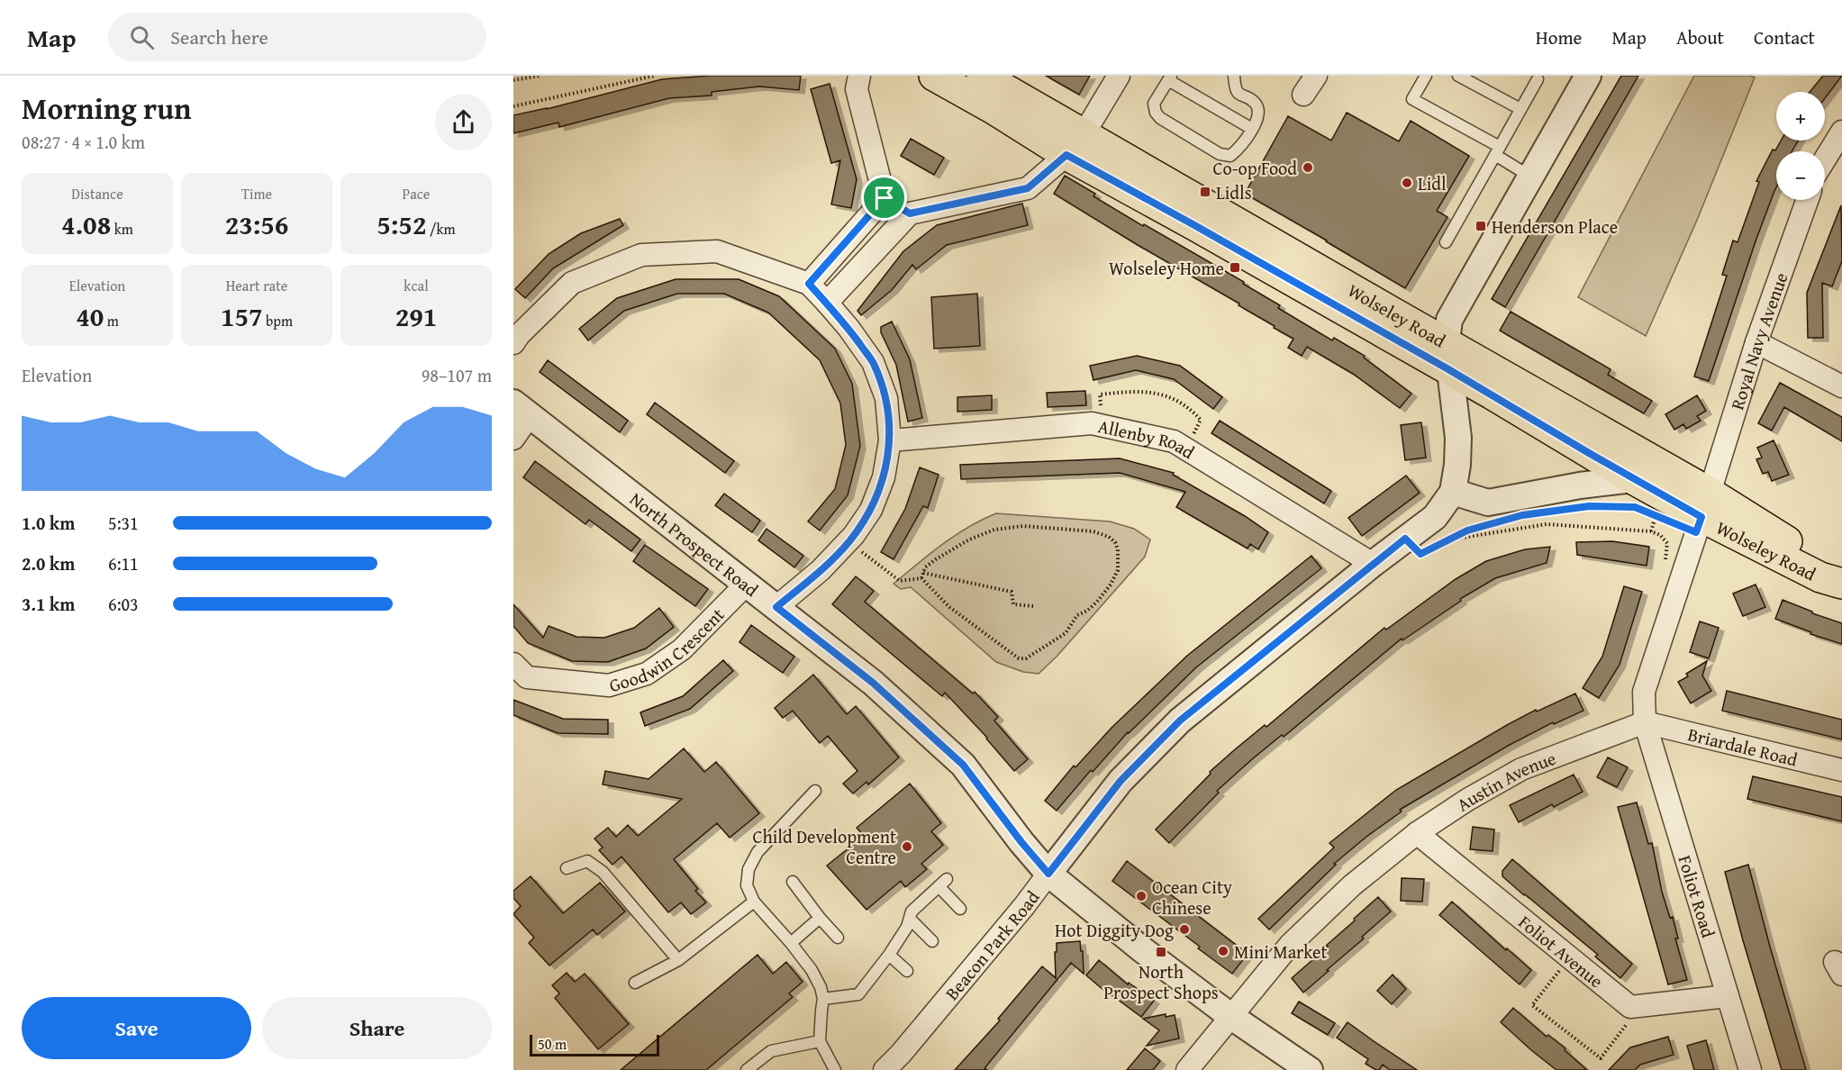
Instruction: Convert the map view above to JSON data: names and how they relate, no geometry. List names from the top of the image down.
{
  "streets": {
    "main road": ["Wolseley Road"],
    "street": [
      "Royal Navy Avenue",
      "Allenby Road",
      "North Prospect Road",
      "Goodwin Crescent",
      "Briardale Road",
      "Austin Avenue",
      "Foliot Road",
      "Beacon Park Road",
      "Foliot Avenue"
    ]
  },
  "crossings": [
    ["Wolseley Road", "Royal Navy Avenue"],
    ["Wolseley Road", "Beacon Park Road"],
    ["Allenby Road", "Beacon Park Road"],
    ["North Prospect Road", "Goodwin Crescent"],
    ["North Prospect Road", "Austin Avenue"],
    ["North Prospect Road", "Beacon Park Road"],
    ["Briardale Road", "Austin Avenue"],
    ["Briardale Road", "Foliot Road"],
    ["Austin Avenue", "Foliot Road"],
    ["Austin Avenue", "Foliot Avenue"],
    ["Foliot Road", "Foliot Avenue"]
  ],
  "places": {
    "other": [
      "Co-op Food",
      "Lidl",
      "Child Development Centre",
      "Ocean City Chinese",
      "Hot Diggity Dog",
      "Mini Market"
    ],
    "transit": [
      "Lidls",
      "Henderson Place",
      "Wolseley Home",
      "North Prospect Shops"
    ]
  },
  "scale_bar": "50 m",
  "page": {
    "header": "Map",
    "search": "Search here",
    "nav": [
      "Home",
      "Map",
      "About",
      "Contact"
    ],
    "heading": ["Morning run", "08:27 · 4 × 1.0 km"],
    "map_buttons": ["+", "−"],
    "stats": [
      ["Distance", "4.08 km"],
      ["Time", "23:56"],
      ["Pace", "5:52 /km"],
      ["Elevation", "40 m"],
      ["Heart rate", "157 bpm"],
      ["kcal", "291"]
    ],
    "chart": ["Elevation", "98–107 m"],
    "list": [
      {
        "name": "1.0 km",
        "note": "5:31"
      },
      {
        "name": "2.0 km",
        "note": "6:11"
      },
      {
        "name": "3.1 km",
        "note": "6:03"
      }
    ],
    "buttons": ["Save", "Share"],
    "scale": "50 m"
  }
}
